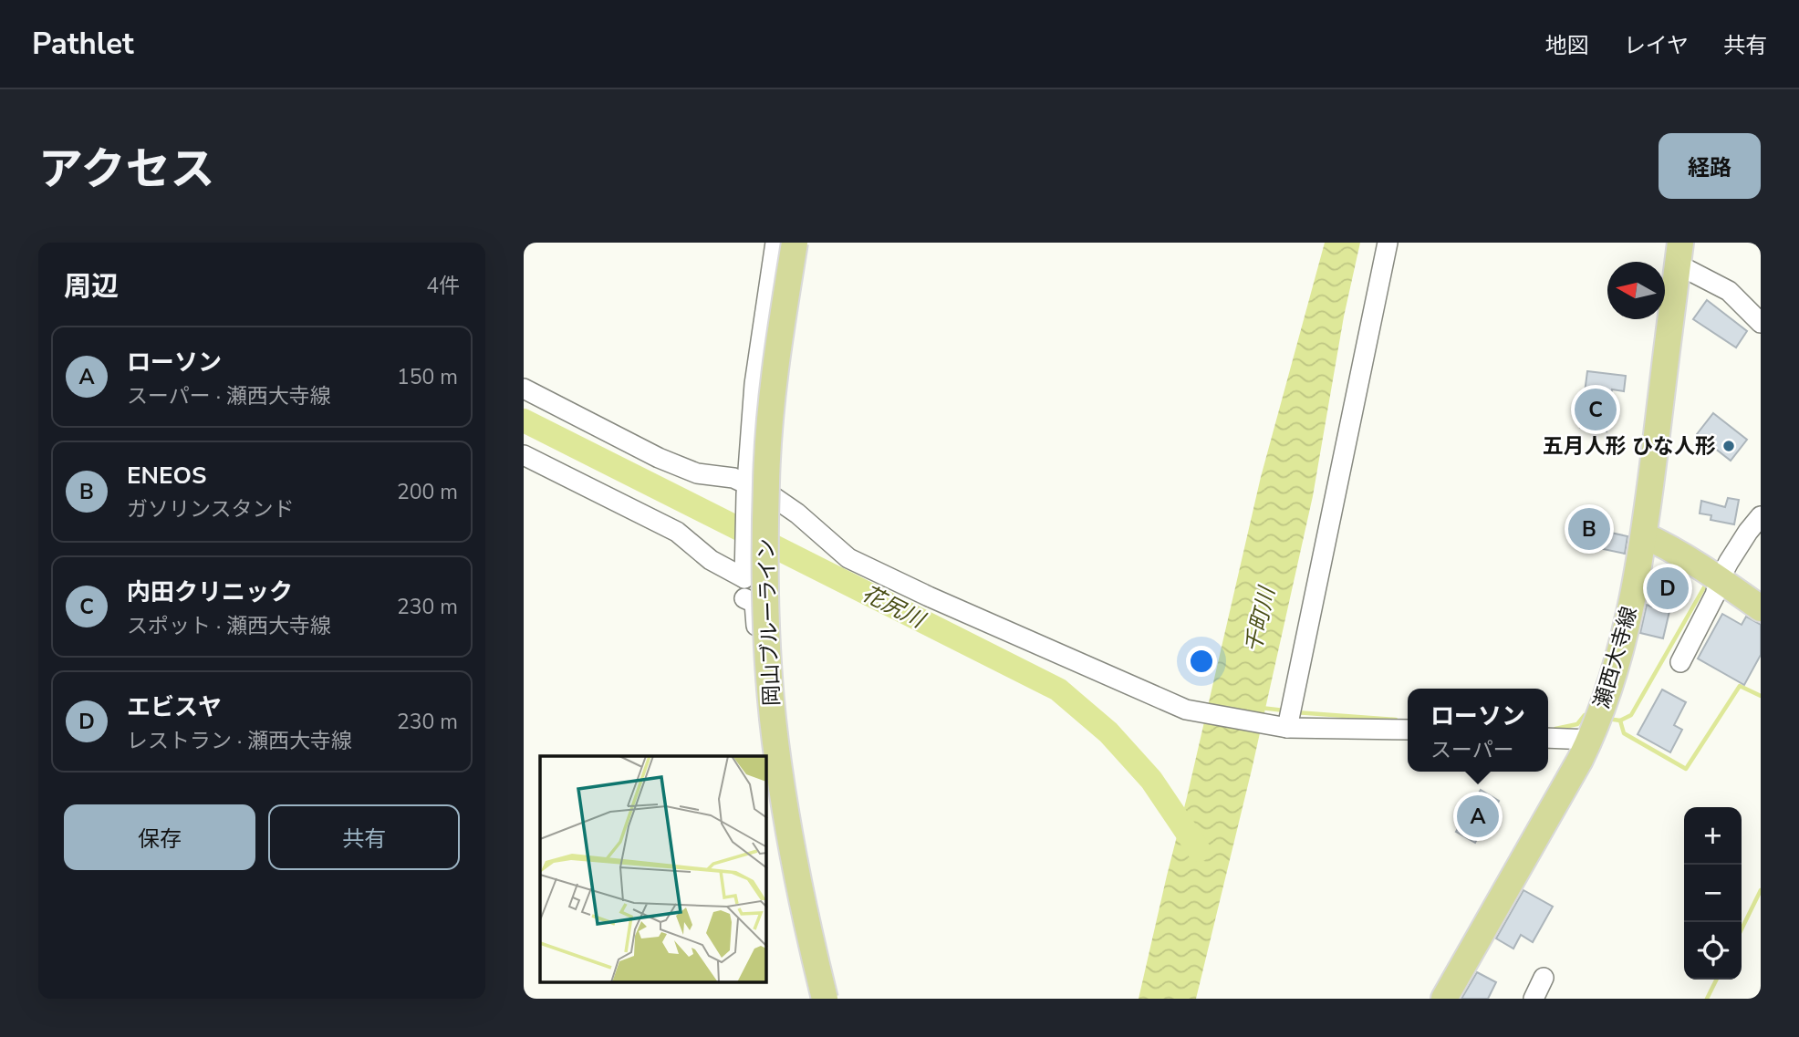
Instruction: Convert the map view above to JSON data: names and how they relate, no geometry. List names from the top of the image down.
{
  "streets": {
    "main road": ["岡山ブルーライン", "瀬西大寺線"]
  },
  "water": ["花尻川", "千町川"],
  "places": ["五月人形 ひな人形"],
  "north": "left",
  "page": {
    "header": "Pathlet",
    "nav": ["地図", "レイヤ", "共有"],
    "title": "アクセス",
    "buttons": [
      "経路",
      ["保存", "共有"]
    ],
    "heading": ["周辺", "4件"],
    "list": [
      {
        "mark": "A",
        "name": "ローソン",
        "note": "スーパー · 瀬西大寺線",
        "value": "150 m"
      },
      {
        "mark": "B",
        "name": "ENEOS",
        "note": "ガソリンスタンド",
        "value": "200 m"
      },
      {
        "mark": "C",
        "name": "内田クリニック",
        "note": "スポット · 瀬西大寺線",
        "value": "230 m"
      },
      {
        "mark": "D",
        "name": "エビスヤ",
        "note": "レストラン · 瀬西大寺線",
        "value": "230 m"
      }
    ],
    "pins": [
      "C",
      "B",
      "D",
      "A"
    ],
    "popup": ["ローソン", "スーパー"],
    "map_buttons": ["+", "−"]
  }
}
